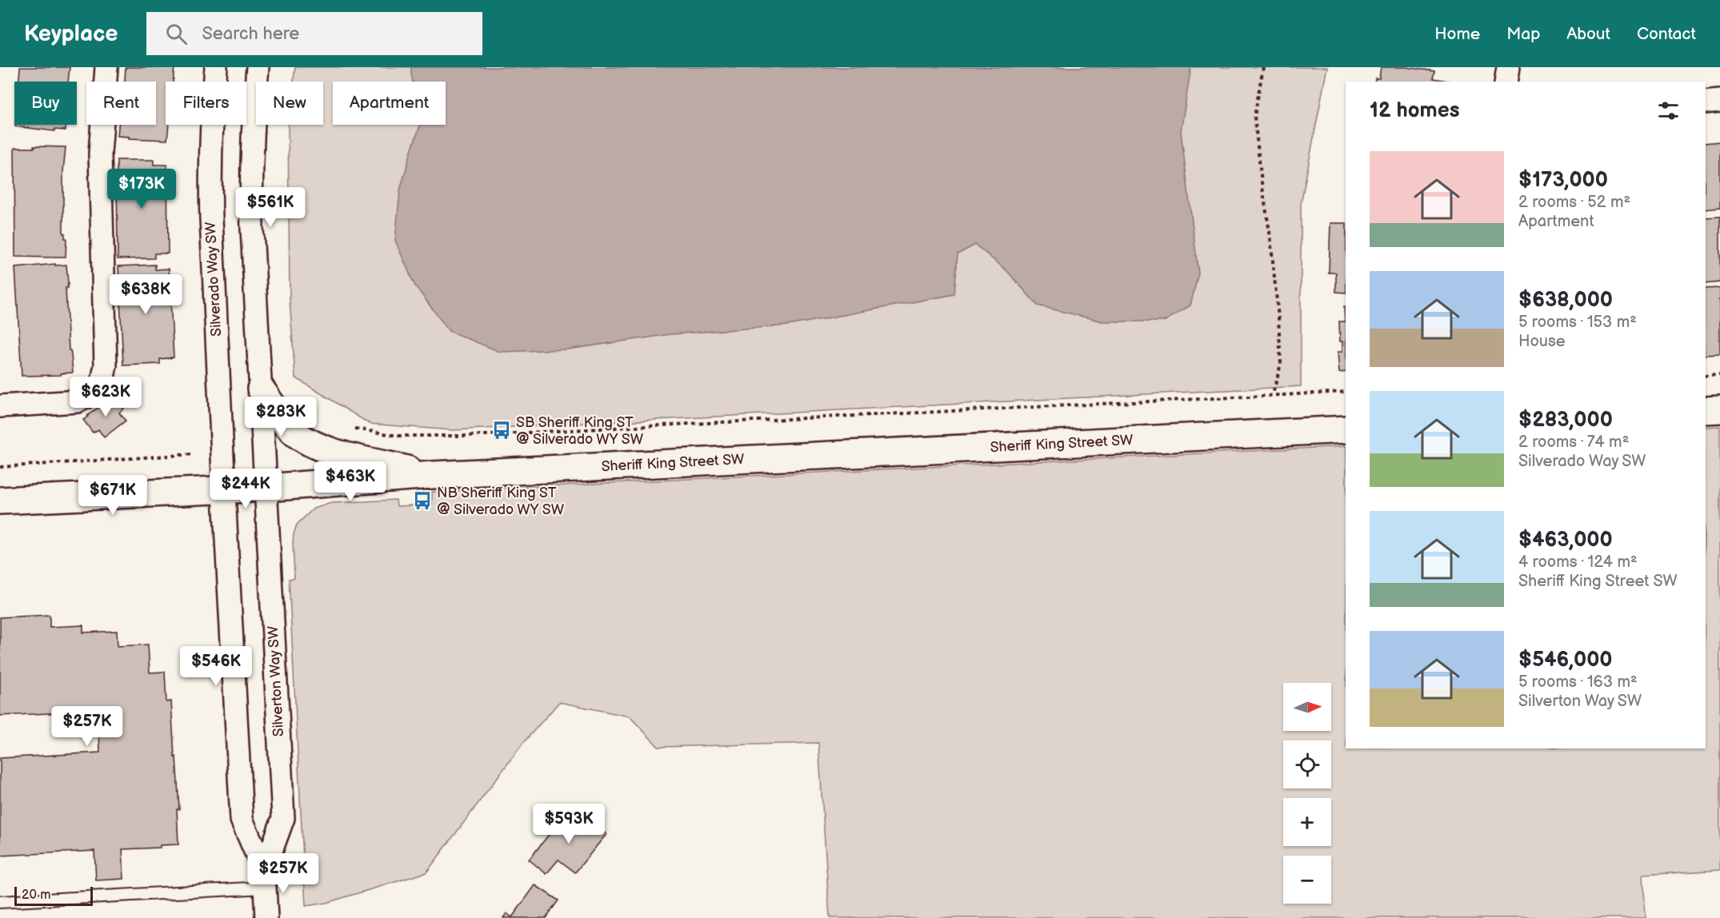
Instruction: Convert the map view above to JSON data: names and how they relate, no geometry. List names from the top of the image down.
{
  "streets": {
    "main road": ["Sheriff King Street SW"],
    "street": ["Silverado Way SW", "Silverton Way SW"]
  },
  "crossings": [
    ["Silverado Way SW", "Sheriff King Street SW"],
    ["Silverado Way SW", "Silverton Way SW"],
    ["Sheriff King Street SW", "Silverton Way SW"]
  ],
  "places": {
    "bus stop": ["SB Sheriff King ST @ Silverado WY SW", "NB Sheriff King ST @ Silverado WY SW"]
  },
  "scale_bar": "20 m",
  "north": "right",
  "page": {
    "header": "Keyplace",
    "search": "Search here",
    "nav": [
      "Home",
      "Map",
      "About",
      "Contact"
    ],
    "chip": [
      "Buy",
      "Rent",
      "Filters",
      "New",
      "Apartment"
    ],
    "heading": "12 homes",
    "list": [
      {
        "name": "$173,000",
        "note": "2 rooms · 52 m² · Apartment"
      },
      {
        "name": "$638,000",
        "note": "5 rooms · 153 m² · House"
      },
      {
        "name": "$283,000",
        "note": "2 rooms · 74 m² · Silverado Way SW"
      },
      {
        "name": "$463,000",
        "note": "4 rooms · 124 m² · Sheriff King Street SW"
      },
      {
        "name": "$546,000",
        "note": "5 rooms · 163 m² · Silverton Way SW"
      }
    ],
    "price": [
      "$173K",
      "$561K",
      "$638K",
      "$623K",
      "$283K",
      "$463K",
      "$244K",
      "$671K",
      "$546K",
      "$257K",
      "$593K",
      "$257K"
    ],
    "map_buttons": ["+", "−"],
    "scale": "20 m"
  }
}
